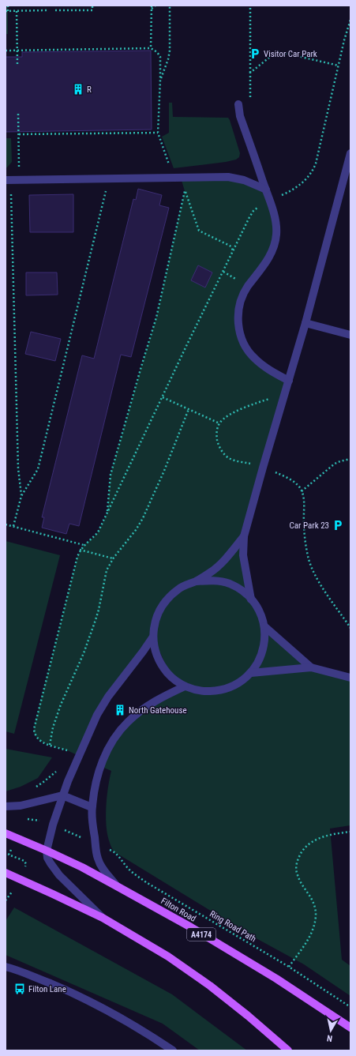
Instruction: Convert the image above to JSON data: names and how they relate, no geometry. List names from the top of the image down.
{
  "streets": {
    "main road": ["Filton Road", "A4174"],
    "path": ["Ring Road Path"]
  },
  "places": {
    "parking": ["Visitor Car Park", "Car Park 23"],
    "building": ["R", "North Gatehouse"],
    "bus stop": ["Filton Lane"]
  },
  "north": "bottom"
}
